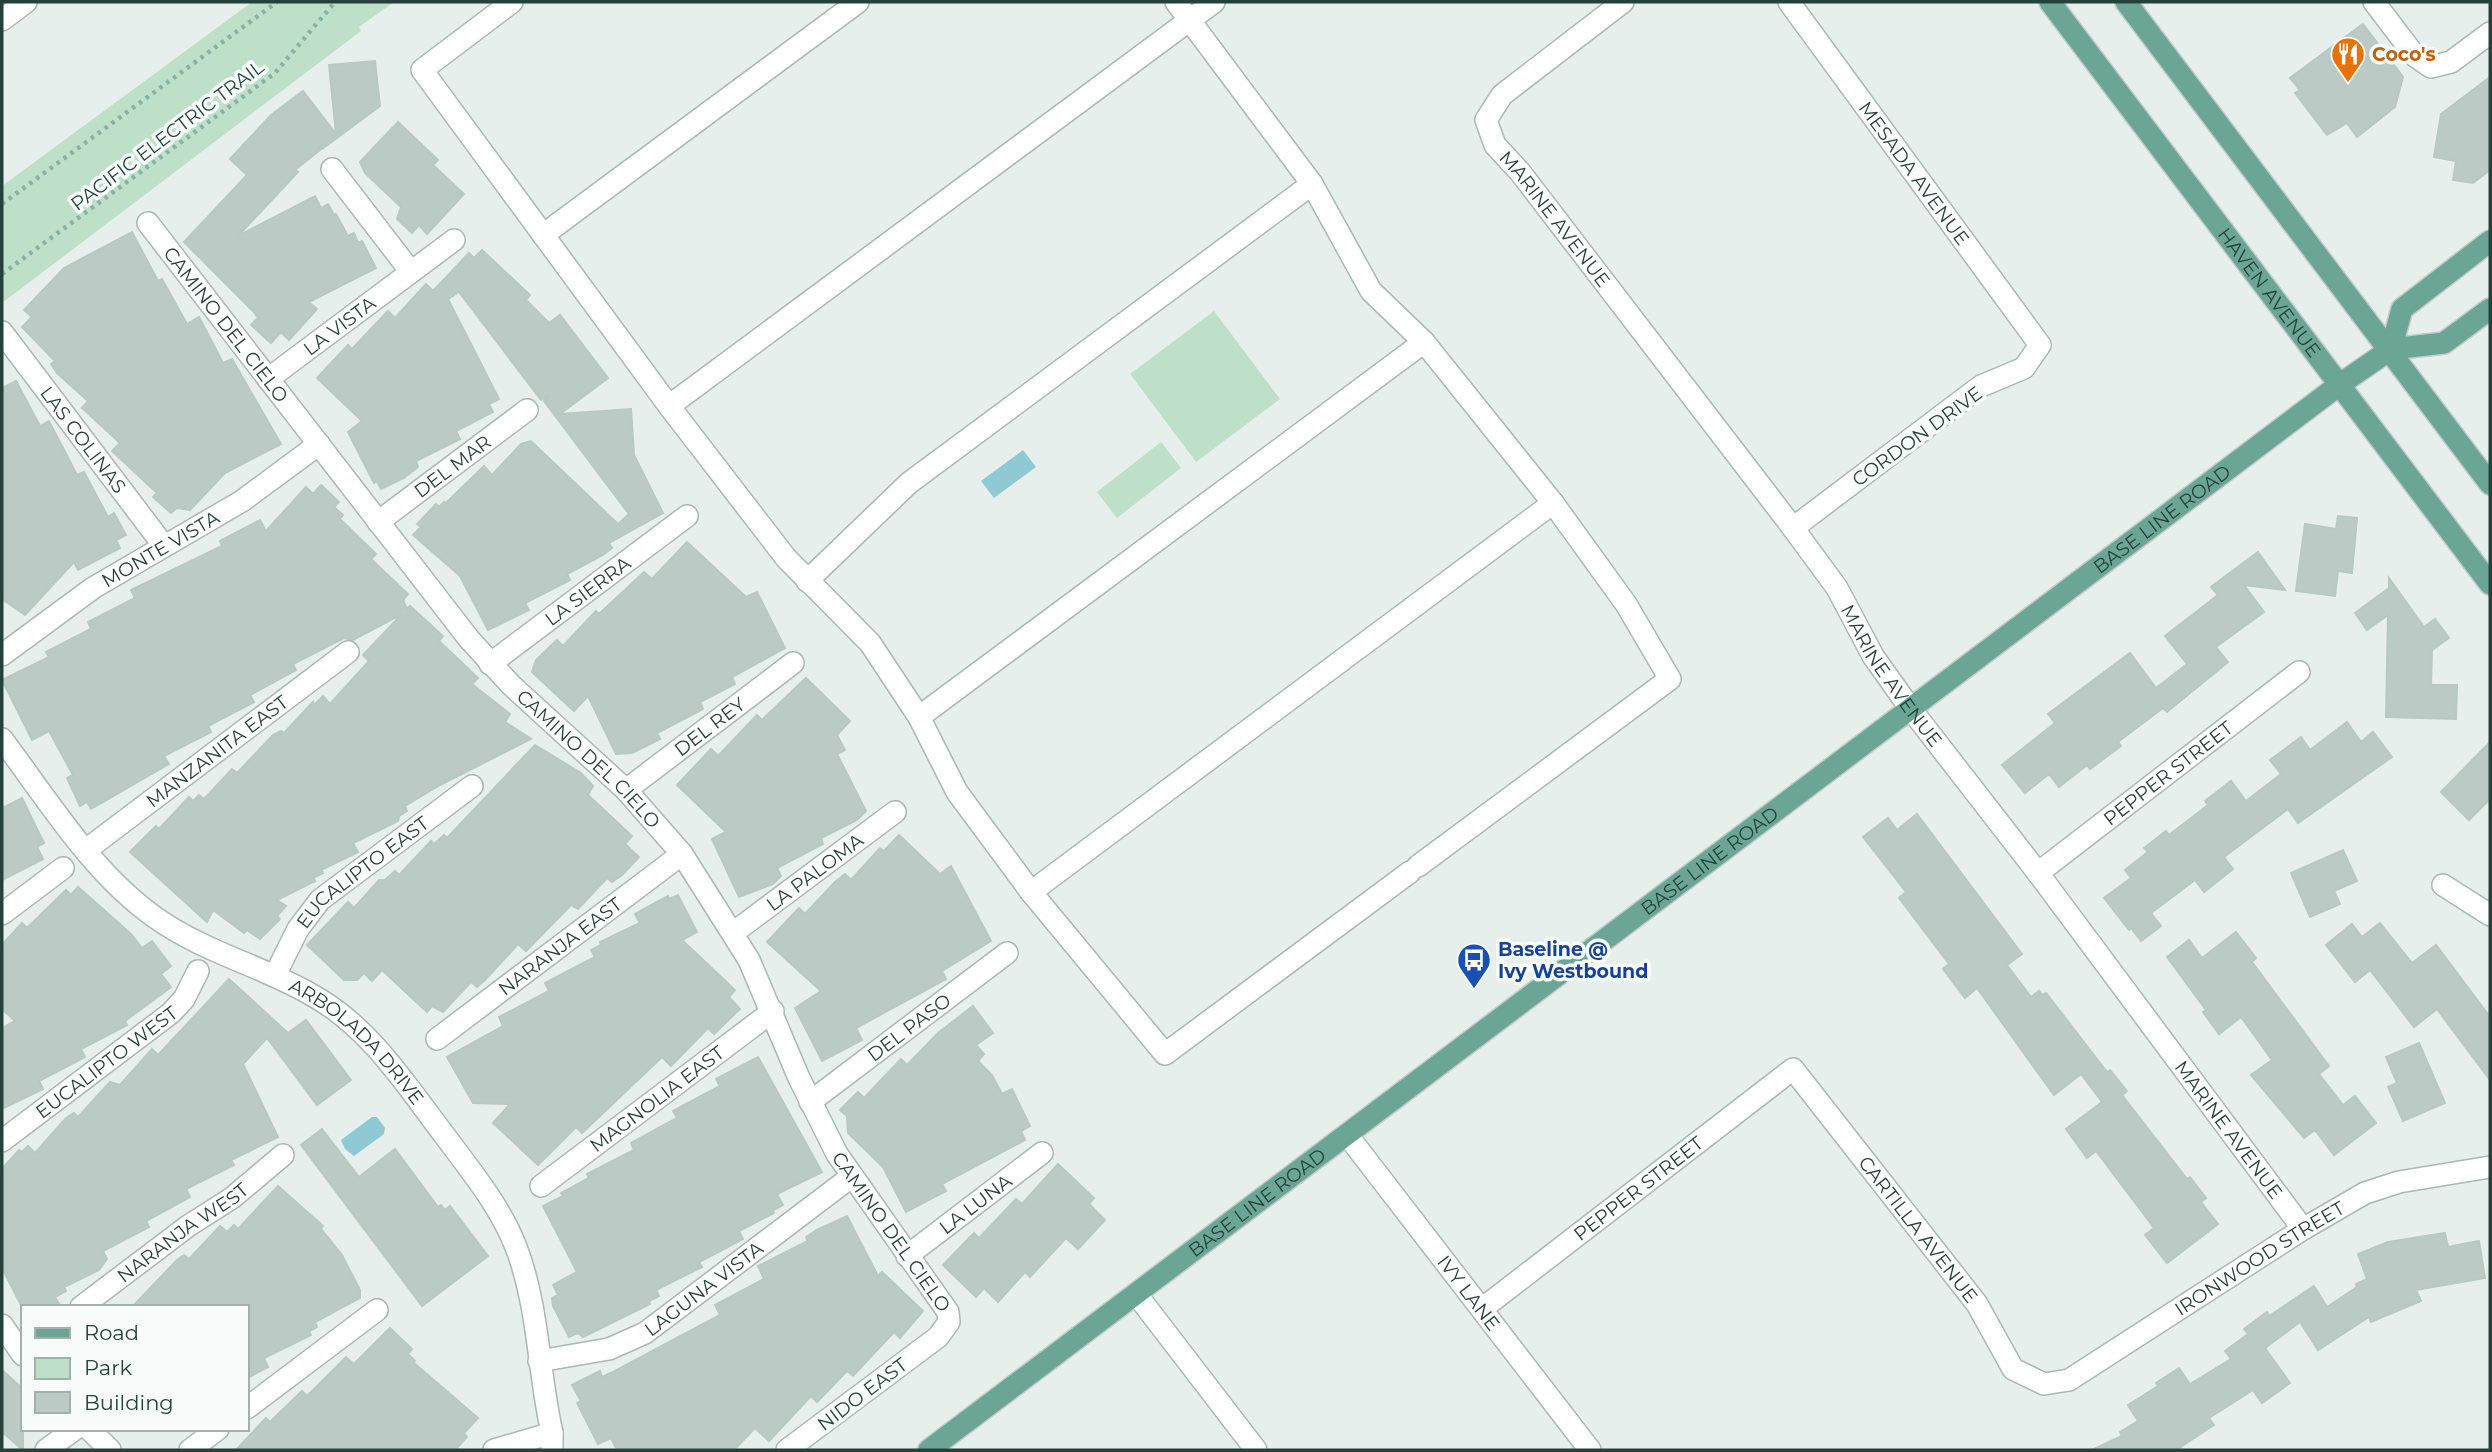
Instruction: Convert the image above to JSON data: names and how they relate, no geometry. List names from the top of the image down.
{
  "streets": {
    "main road": ["HAVEN AVENUE", "BASE LINE ROAD"],
    "street": [
      "MESADA AVENUE",
      "MARINE AVENUE",
      "CAMINO DEL CIELO",
      "LA VISTA",
      "CORDON DRIVE",
      "LAS COLINAS",
      "DEL MAR",
      "MONTE VISTA",
      "LA SIERRA",
      "DEL REY",
      "MANZANITA EAST",
      "PEPPER STREET",
      "LA PALOMA",
      "EUCALIPTO EAST",
      "NARANJA EAST",
      "DEL PASO",
      "ARBOLADA DRIVE",
      "EUCALIPTO WEST",
      "MAGNOLIA EAST",
      "LA LUNA",
      "CARTILLA AVENUE",
      "NARANJA WEST",
      "IRONWOOD STREET",
      "LAGUNA VISTA",
      "IVY LANE",
      "NIDO EAST"
    ],
    "path": ["PACIFIC ELECTRIC TRAIL"]
  },
  "crossings": [
    ["MESADA AVENUE", "CORDON DRIVE"],
    ["MARINE AVENUE", "CORDON DRIVE"],
    ["MARINE AVENUE", "BASE LINE ROAD"],
    ["MARINE AVENUE", "PEPPER STREET"],
    ["MARINE AVENUE", "IRONWOOD STREET"],
    ["HAVEN AVENUE", "BASE LINE ROAD"],
    ["CAMINO DEL CIELO", "LA VISTA"],
    ["CAMINO DEL CIELO", "DEL MAR"],
    ["CAMINO DEL CIELO", "MONTE VISTA"],
    ["CAMINO DEL CIELO", "LA SIERRA"],
    ["CAMINO DEL CIELO", "DEL REY"],
    ["CAMINO DEL CIELO", "LA PALOMA"],
    ["CAMINO DEL CIELO", "NARANJA EAST"],
    ["CAMINO DEL CIELO", "DEL PASO"],
    ["CAMINO DEL CIELO", "MAGNOLIA EAST"],
    ["CAMINO DEL CIELO", "LA LUNA"],
    ["CAMINO DEL CIELO", "LAGUNA VISTA"],
    ["CAMINO DEL CIELO", "NIDO EAST"],
    ["LAS COLINAS", "MONTE VISTA"],
    ["BASE LINE ROAD", "IVY LANE"],
    ["MANZANITA EAST", "ARBOLADA DRIVE"],
    ["PEPPER STREET", "CARTILLA AVENUE"],
    ["PEPPER STREET", "IVY LANE"],
    ["EUCALIPTO EAST", "ARBOLADA DRIVE"],
    ["ARBOLADA DRIVE", "LAGUNA VISTA"],
    ["CARTILLA AVENUE", "IRONWOOD STREET"]
  ],
  "places": {
    "restaurant": ["Coco's"],
    "bus stop": ["Baseline @ Ivy Westbound"]
  },
  "legend": ["Road", "Park", "Building"]
}
